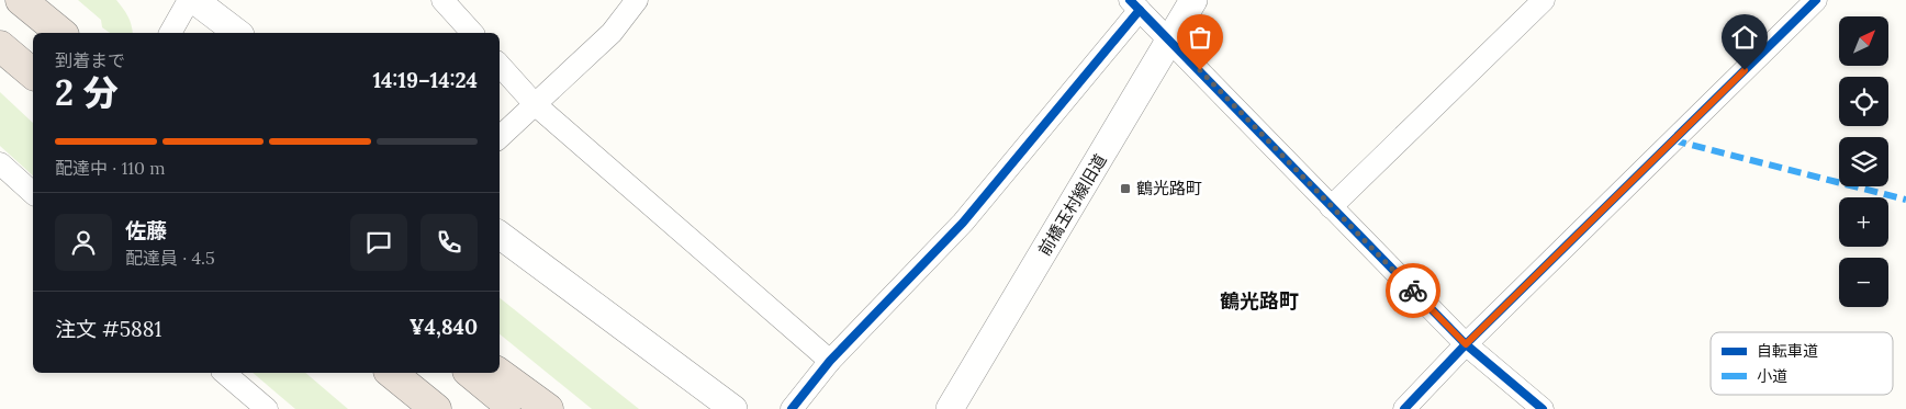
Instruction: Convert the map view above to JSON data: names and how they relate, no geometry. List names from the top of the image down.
{
  "streets": {
    "street": ["前橋玉村線旧道"]
  },
  "districts": ["鶴光路町"],
  "places": {
    "transit": ["鶴光路町"]
  },
  "legend": ["自転車道", "小道"],
  "north": "top right",
  "page": {
    "map_buttons": ["+", "−"],
    "heading": ["2 分", "到着まで", "14:19–14:24"],
    "panel": [
      "佐藤",
      "配達員 · 4.5",
      "注文 #5881",
      "¥4,840"
    ],
    "bar": "配達中 · 110 m"
  }
}
